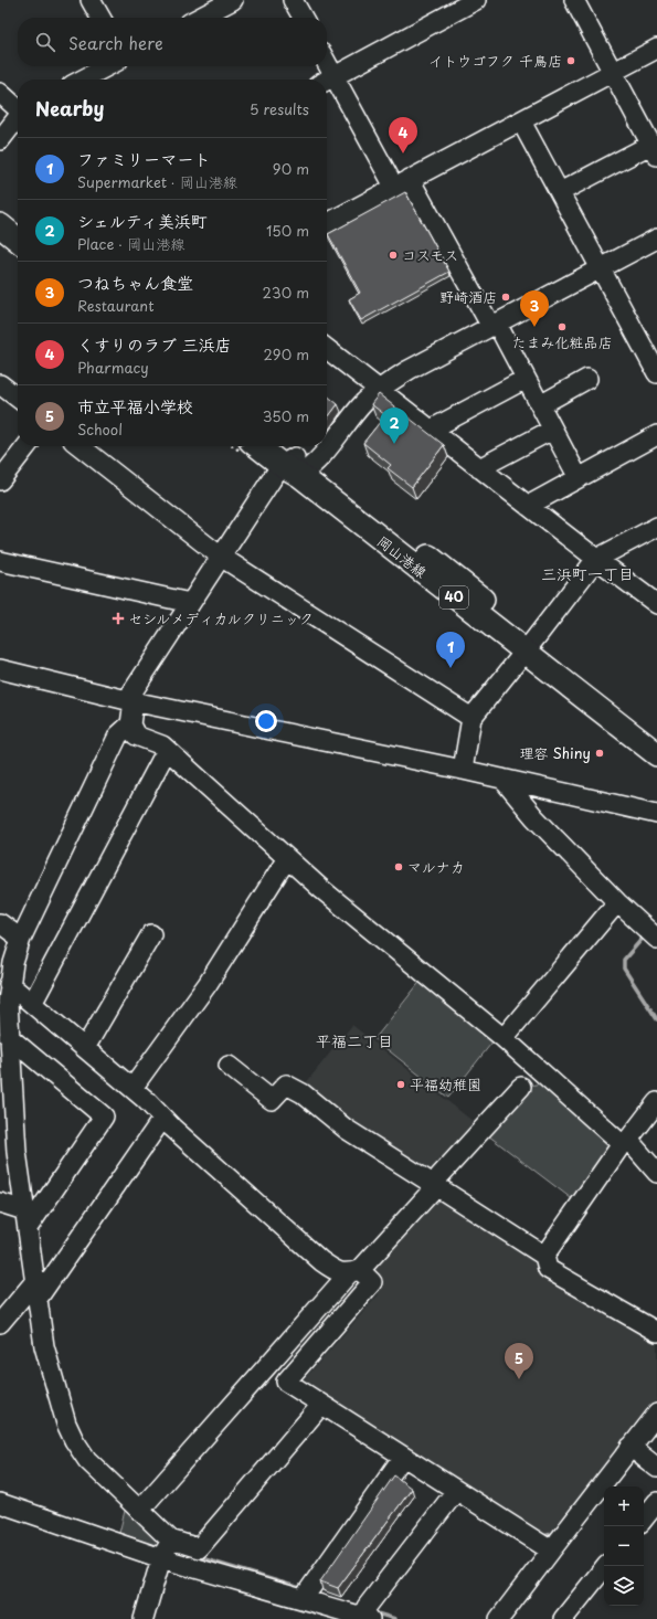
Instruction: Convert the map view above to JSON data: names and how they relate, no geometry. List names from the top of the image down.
{
  "streets": {
    "main road": ["岡山港線", "40"]
  },
  "districts": ["三浜町一丁目", "平福二丁目"],
  "places": {
    "other": [
      "イトウゴフク 千鳥店",
      "コスモス",
      "野崎酒店",
      "たまみ化粧品店",
      "理容 Shiny",
      "マルナカ",
      "平福幼稚園"
    ],
    "health": ["セシルメディカルクリニック"]
  },
  "page": {
    "search": "Search here",
    "heading": ["Nearby", "5 results"],
    "pins": [
      "4",
      "3",
      "2",
      "1",
      "5"
    ],
    "list": [
      {
        "mark": "1",
        "name": "ファミリーマート",
        "note": "Supermarket · 岡山港線",
        "value": "90 m"
      },
      {
        "mark": "2",
        "name": "シェルティ美浜町",
        "note": "Place · 岡山港線",
        "value": "150 m"
      },
      {
        "mark": "3",
        "name": "つねちゃん食堂",
        "note": "Restaurant",
        "value": "230 m"
      },
      {
        "mark": "4",
        "name": "くすりのラブ 三浜店",
        "note": "Pharmacy",
        "value": "290 m"
      },
      {
        "mark": "5",
        "name": "市立平福小学校",
        "note": "School",
        "value": "350 m"
      }
    ],
    "map_buttons": ["+", "−"]
  }
}
